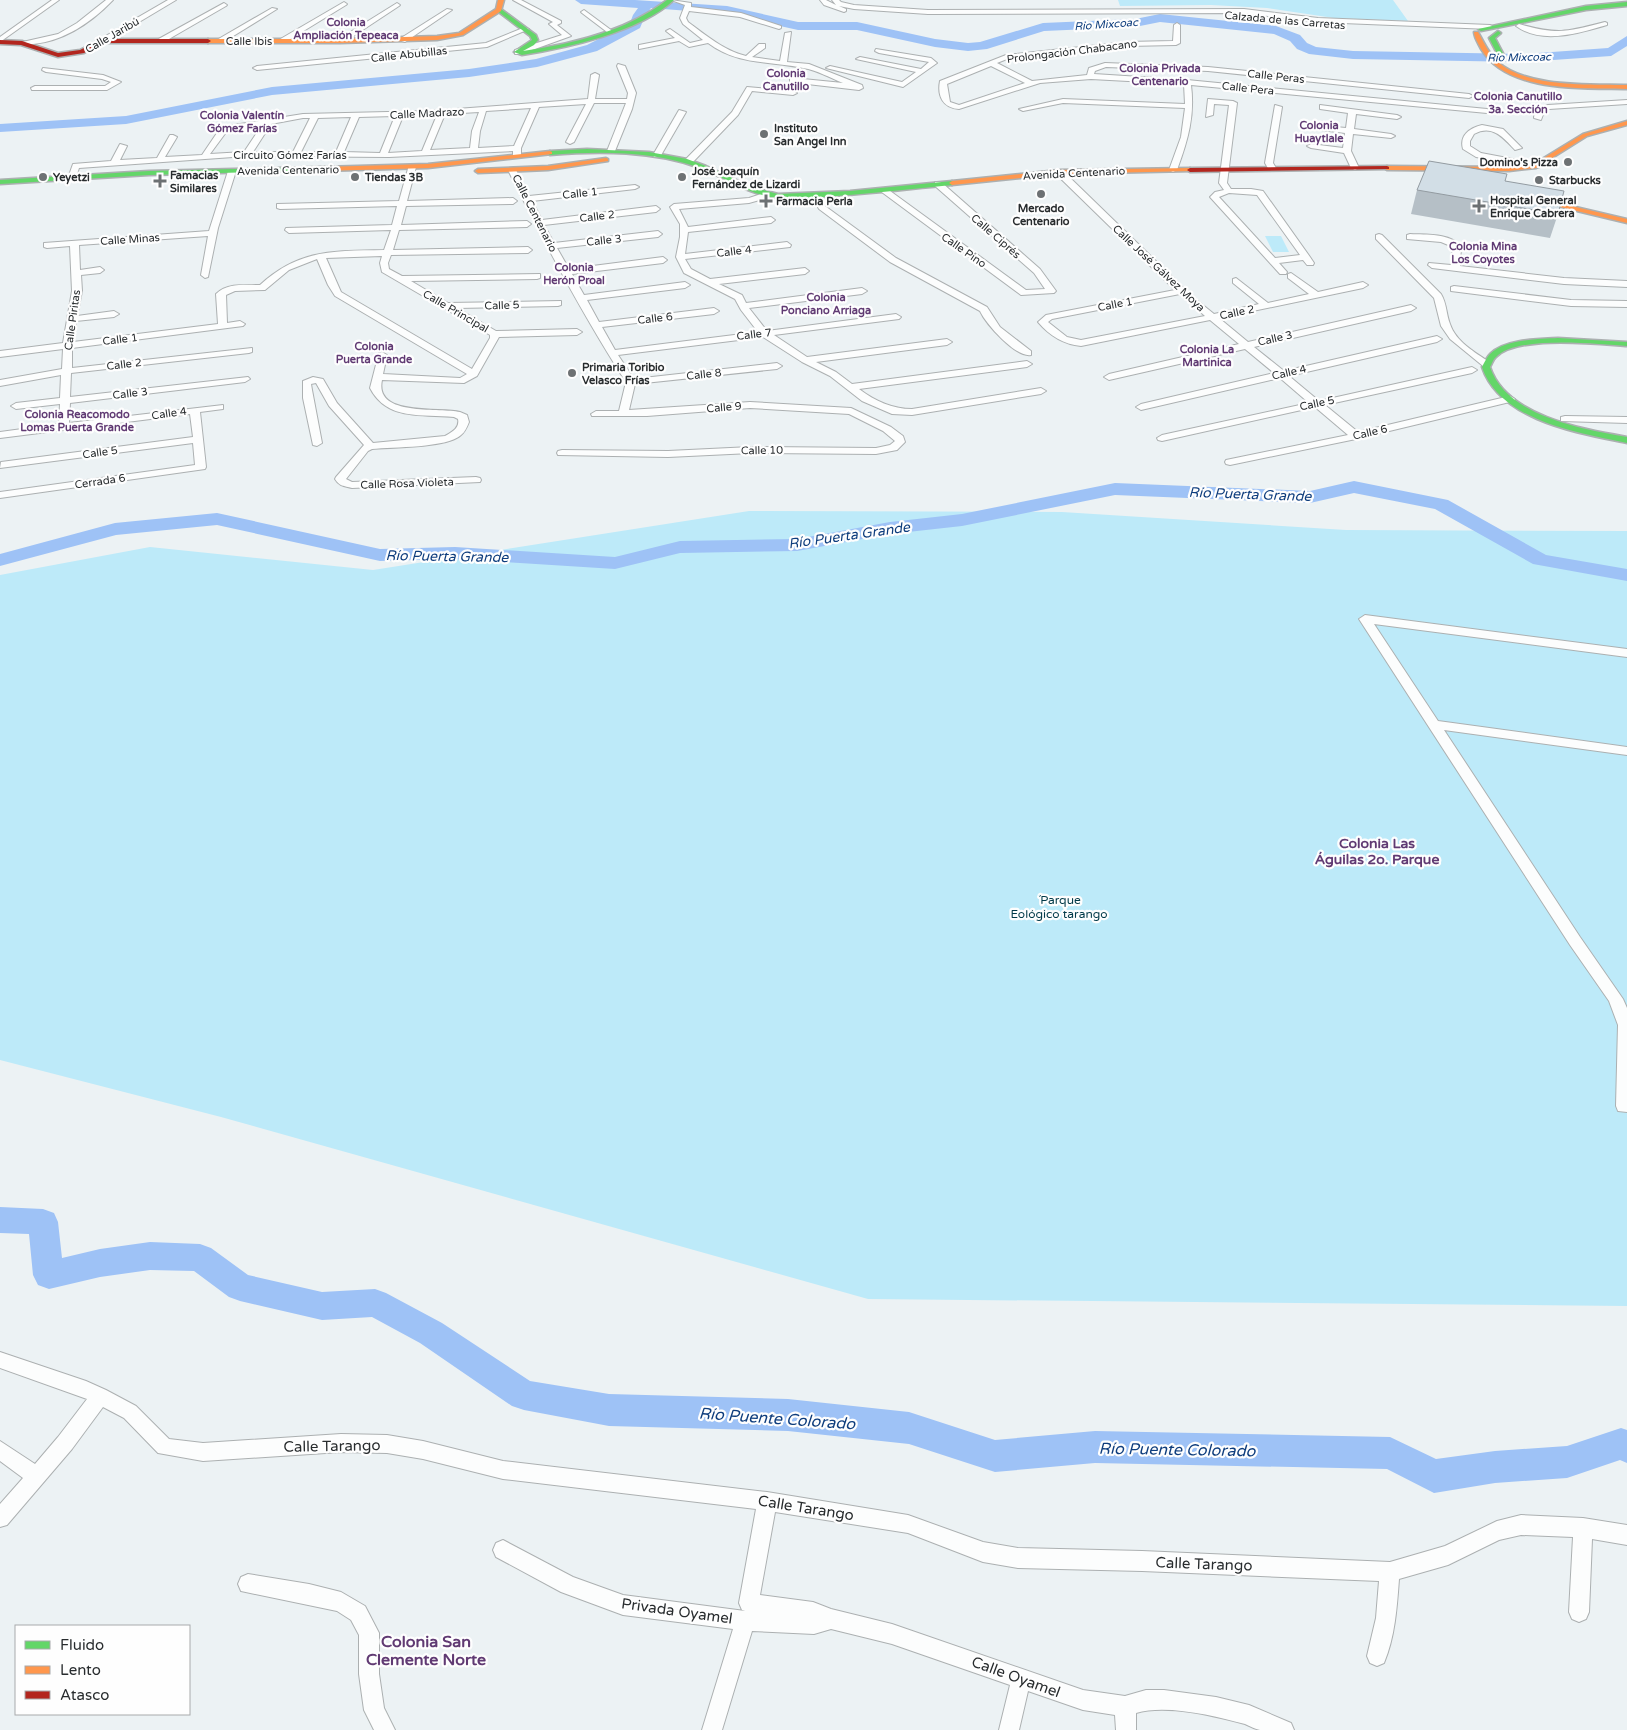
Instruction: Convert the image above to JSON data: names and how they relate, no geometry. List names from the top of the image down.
{
  "streets": {
    "main road": [
      "Calzada de las Carretas",
      "Calle Jaribú",
      "Calle Ibis",
      "Avenida Centenario"
    ],
    "street": [
      "Prolongación Chabacano",
      "Calle Abubillas",
      "Calle Peras",
      "Calle Pera",
      "Calle Madrazo",
      "Circuito Gómez Farías",
      "Calle 1",
      "Calle Centenario",
      "Calle 2",
      "Calle Ciprés",
      "Calle Minas",
      "Calle 3",
      "Calle Pino",
      "Calle 4",
      "Calle José Gálvez Moya",
      "Calle 5",
      "Calle Principal",
      "Calle 6",
      "Calle Piritas",
      "Calle 7",
      "Calle 8",
      "Calle 9",
      "Calle 10",
      "Cerrada 6",
      "Calle Rosa Violeta",
      "Calle Tarango",
      "Privada Oyamel",
      "Calle Oyamel"
    ]
  },
  "crossings": [
    ["Calle Jaribú", "Calle Ibis"],
    ["Prolongación Chabacano", "Calle Pera"],
    ["Calle Peras", "Calle Pera"],
    ["Calle Madrazo", "Circuito Gómez Farías"],
    ["Circuito Gómez Farías", "Avenida Centenario"],
    ["Avenida Centenario", "Calle Centenario"],
    ["Avenida Centenario", "Calle Ciprés"],
    ["Avenida Centenario", "Calle Pino"],
    ["Avenida Centenario", "Calle José Gálvez Moya"],
    ["Calle 1", "Calle Centenario"],
    ["Calle 1", "Calle 2"],
    ["Calle 1", "Calle José Gálvez Moya"],
    ["Calle 1", "Calle Piritas"],
    ["Calle Centenario", "Calle 2"],
    ["Calle Centenario", "Calle 3"],
    ["Calle Centenario", "Calle 6"],
    ["Calle Centenario", "Calle 7"],
    ["Calle Centenario", "Calle 8"],
    ["Calle 2", "Calle José Gálvez Moya"],
    ["Calle 2", "Calle Piritas"],
    ["Calle Ciprés", "Calle Pino"],
    ["Calle Minas", "Calle Piritas"],
    ["Calle 3", "Calle José Gálvez Moya"],
    ["Calle 3", "Calle Piritas"],
    ["Calle 4", "Calle José Gálvez Moya"],
    ["Calle 4", "Calle Piritas"],
    ["Calle José Gálvez Moya", "Calle 5"],
    ["Calle José Gálvez Moya", "Calle 6"],
    ["Calle 5", "Calle Principal"],
    ["Calle 5", "Cerrada 6"],
    ["Calle 9", "Calle 10"],
    ["Privada Oyamel", "Calle Oyamel"]
  ],
  "districts": [
    "Colonia Ampliación Tepeaca",
    "Colonia Privada Centenario",
    "Colonia Canutillo",
    "Colonia Canutillo 3a. Sección",
    "Colonia Valentín Gómez Farías",
    "Colonia Huaytlale",
    "Colonia Mina Los Coyotes",
    "Colonia Herón Proal",
    "Colonia Ponciano Arriaga",
    "Colonia Puerta Grande",
    "Colonia La Martinica",
    "Colonia Reacomodo Lomas Puerta Grande",
    "Colonia Las Águilas 2o. Parque",
    "Colonia San Clemente Norte"
  ],
  "water": ["Río Mixcoac", "Río Puerta Grande", "Río Puente Colorado"],
  "parks": ["´Parque Eológico tarango"],
  "places": {
    "other": [
      "Instituto San Angel Inn",
      "Domino's Pizza",
      "Yeyetzi",
      "Tiendas 3B",
      "José Joaquín Fernández de Lizardi",
      "Starbucks",
      "Mercado Centenario",
      "Primaria Toribio Velasco Frías"
    ],
    "health": ["Famacias Similares", "Farmacia Perla", "Hospital General Enrique Cabrera"]
  },
  "legend": ["Fluido", "Lento", "Atasco"]
}
